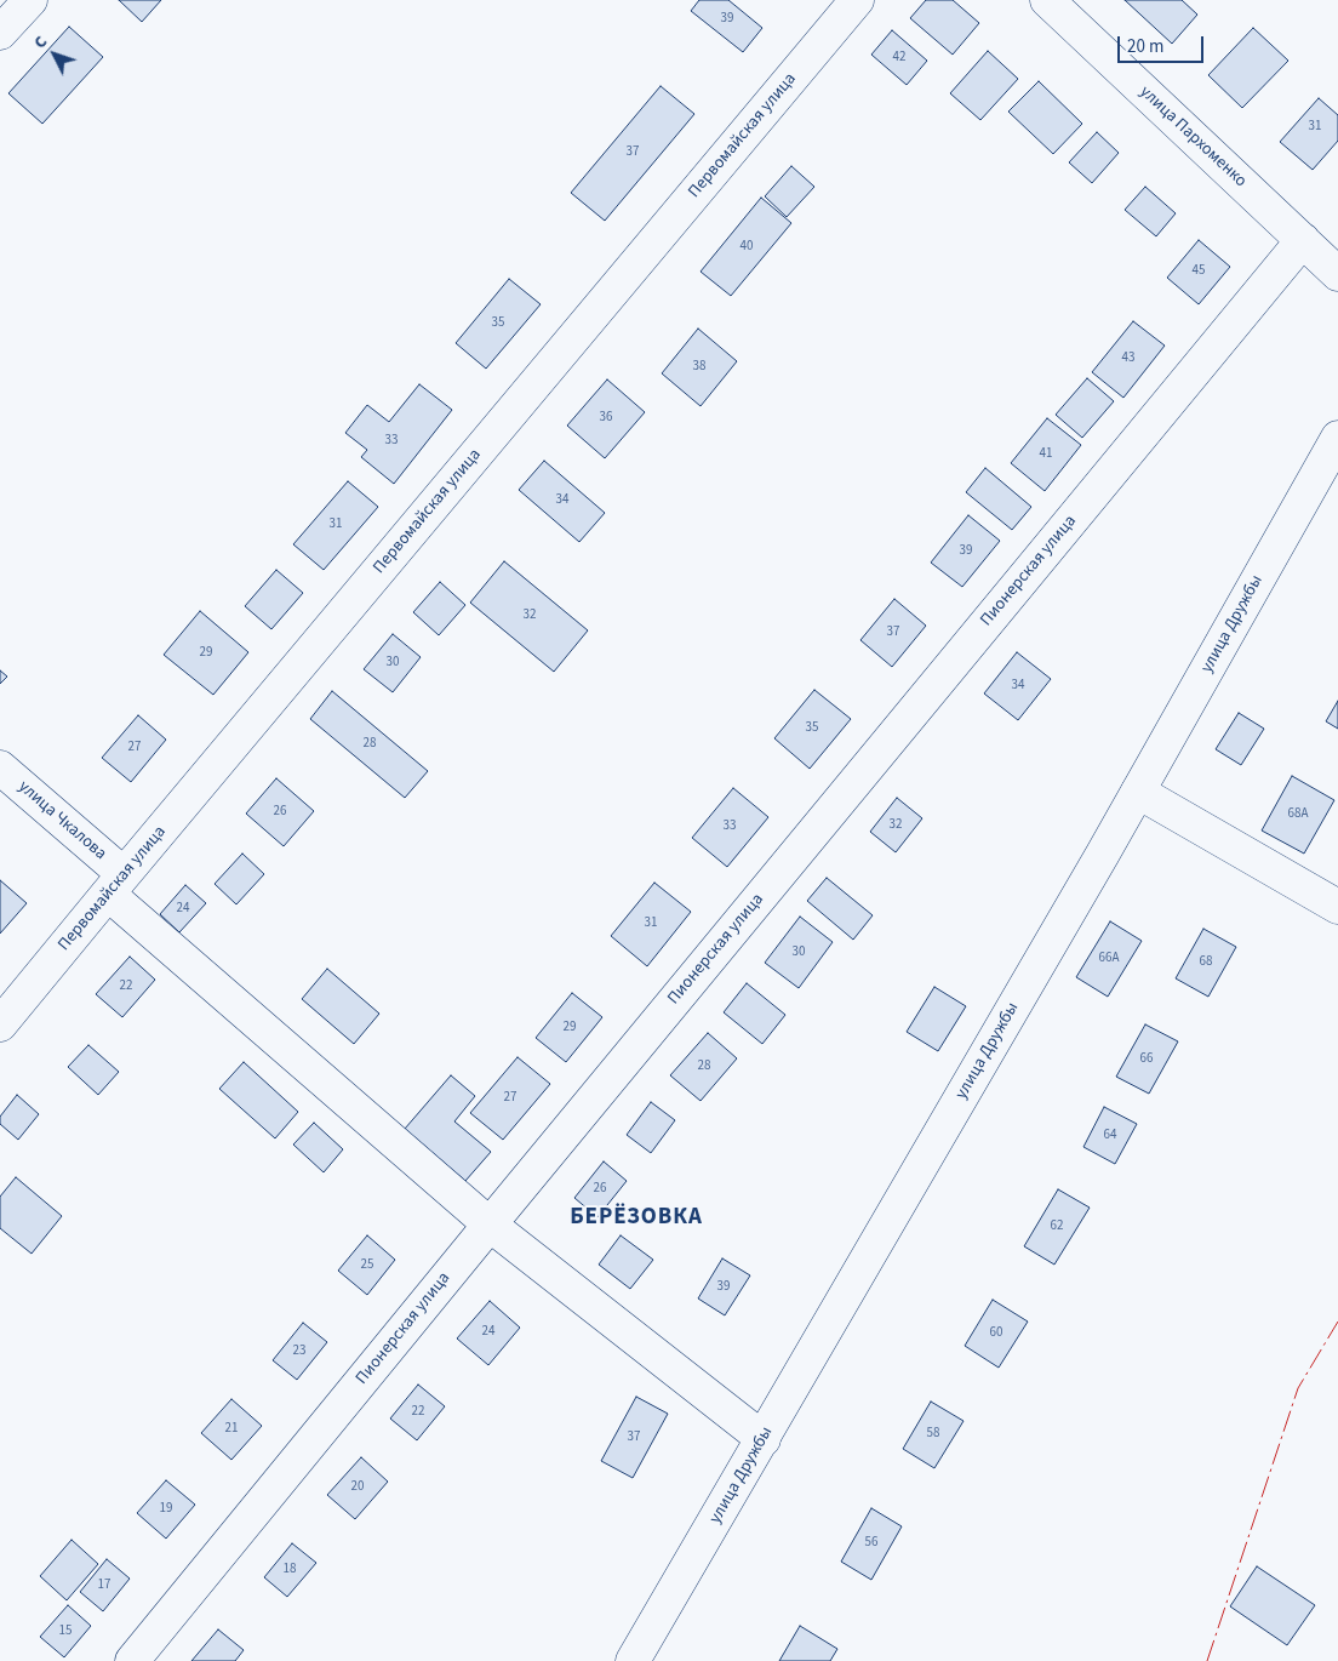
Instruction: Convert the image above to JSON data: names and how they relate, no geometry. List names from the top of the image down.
{
  "streets": {
    "street": [
      "Первомайская улица",
      "улица Пархоменко",
      "Пионерская улица",
      "улица Дружбы",
      "улица Чкалова"
    ]
  },
  "crossings": [
    ["Первомайская улица", "улица Чкалова"],
    ["улица Пархоменко", "Пионерская улица"],
    ["Пионерская улица", "улица Чкалова"],
    ["улица Дружбы", "улица Чкалова"]
  ],
  "districts": ["БЕРЁЗОВКА"],
  "house_numbers": [
    "39",
    "42",
    "31",
    "37",
    "40",
    "45",
    "35",
    "43",
    "38",
    "36",
    "33",
    "41",
    "34",
    "31",
    "39",
    "32",
    "37",
    "29",
    "30",
    "34",
    "35",
    "28",
    "27",
    "26",
    "68А",
    "32",
    "33",
    "24",
    "31",
    "30",
    "66А",
    "68",
    "22",
    "29",
    "66",
    "28",
    "27",
    "64",
    "26",
    "62",
    "25",
    "39",
    "24",
    "60",
    "23",
    "22",
    "21",
    "58",
    "37",
    "20",
    "19",
    "56",
    "18",
    "17",
    "15"
  ],
  "scale_bar": "20 m",
  "north": "top left"
}
